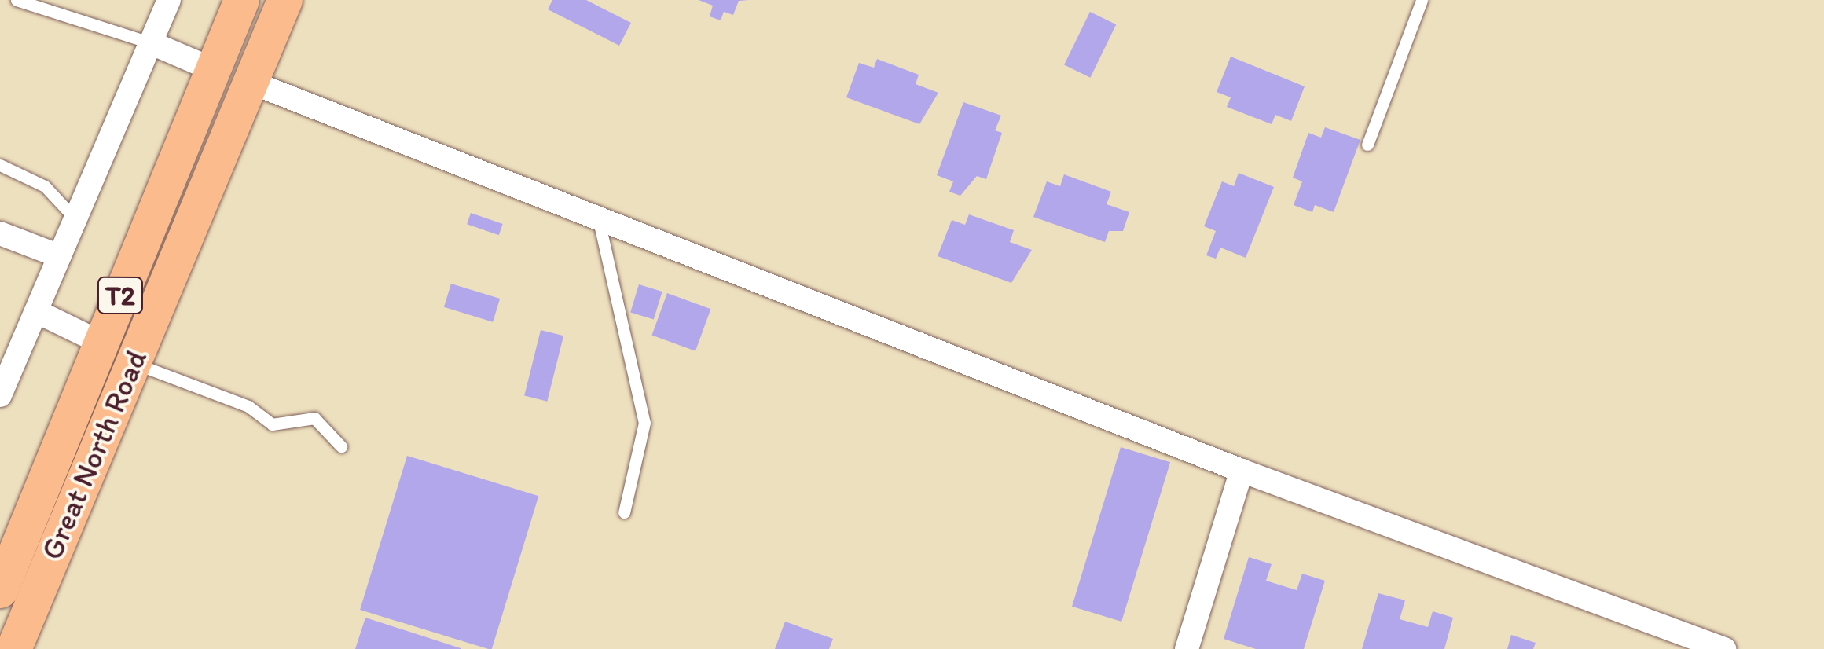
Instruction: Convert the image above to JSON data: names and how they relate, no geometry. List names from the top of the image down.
{
  "streets": {
    "main road": ["T2", "Great North Road"]
  }
}
